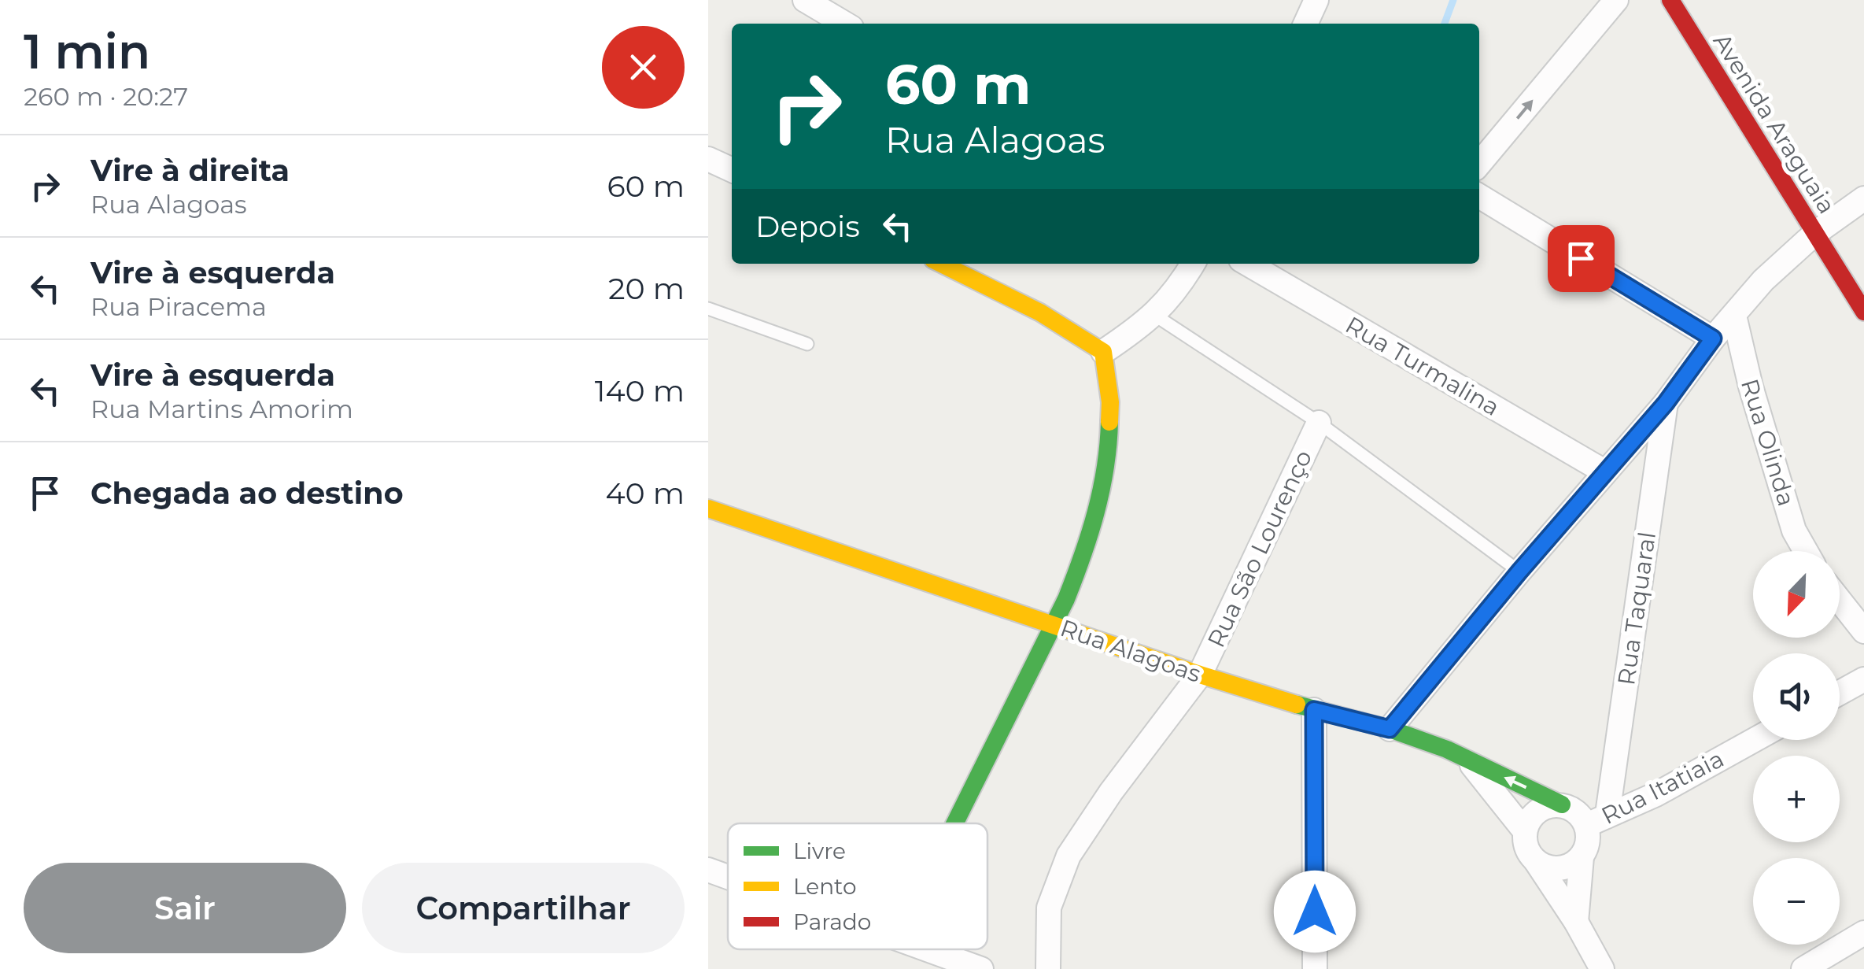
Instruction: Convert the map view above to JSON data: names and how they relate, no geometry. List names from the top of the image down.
{
  "streets": {
    "street": [
      "Avenida Araguaia",
      "Rua Turmalina",
      "Rua Olinda",
      "Rua São Lourenço",
      "Rua Taquaral",
      "Rua Alagoas",
      "Rua Itatiaia"
    ]
  },
  "crossings": [
    ["Rua São Lourenço", "Rua Alagoas"],
    ["Rua Taquaral", "Rua Alagoas"],
    ["Rua Taquaral", "Rua Itatiaia"],
    ["Rua Alagoas", "Rua Itatiaia"]
  ],
  "one_way": ["Rua Itatiaia"],
  "legend": ["Livre", "Lento", "Parado"],
  "north": "bottom left",
  "page": {
    "heading": ["1 min", "260 m · 20:27"],
    "turn": ["60 m", "Rua Alagoas"],
    "list": [
      {
        "name": "Vire à direita",
        "note": "Rua Alagoas",
        "value": "60 m"
      },
      {
        "name": "Vire à esquerda",
        "note": "Rua Piracema",
        "value": "20 m"
      },
      {
        "name": "Vire à esquerda",
        "note": "Rua Martins Amorim",
        "value": "140 m"
      },
      {
        "name": "Chegada ao destino",
        "value": "40 m"
      }
    ],
    "then": "Depois",
    "map_buttons": ["+", "−"],
    "buttons": ["Sair", "Compartilhar"]
  }
}
